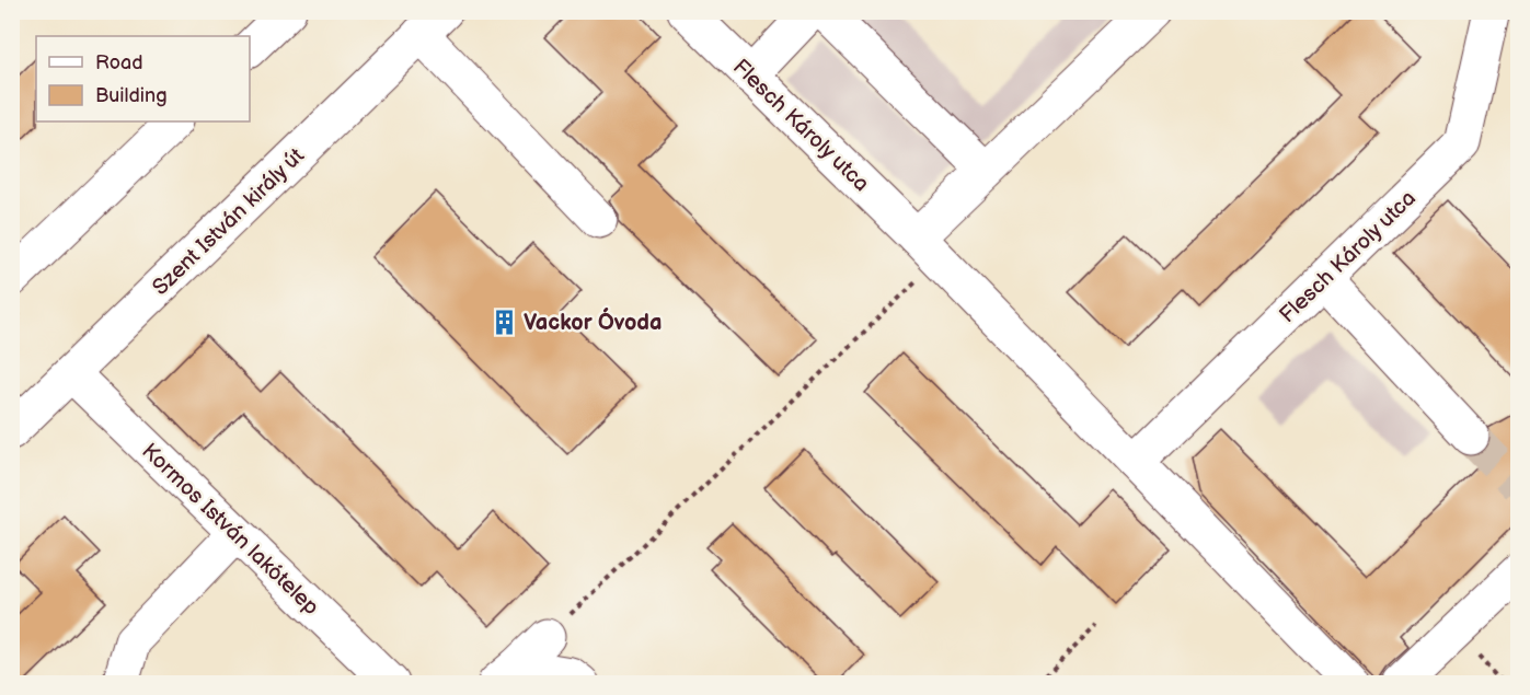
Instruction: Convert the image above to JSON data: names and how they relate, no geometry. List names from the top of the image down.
{
  "streets": {
    "street": ["Flesch Károly utca", "Szent István király út", "Kormos István lakótelep"]
  },
  "crossings": [
    ["Szent István király út", "Kormos István lakótelep"]
  ],
  "places": {
    "building": ["Vackor Óvoda"]
  },
  "legend": ["Road", "Building"]
}
